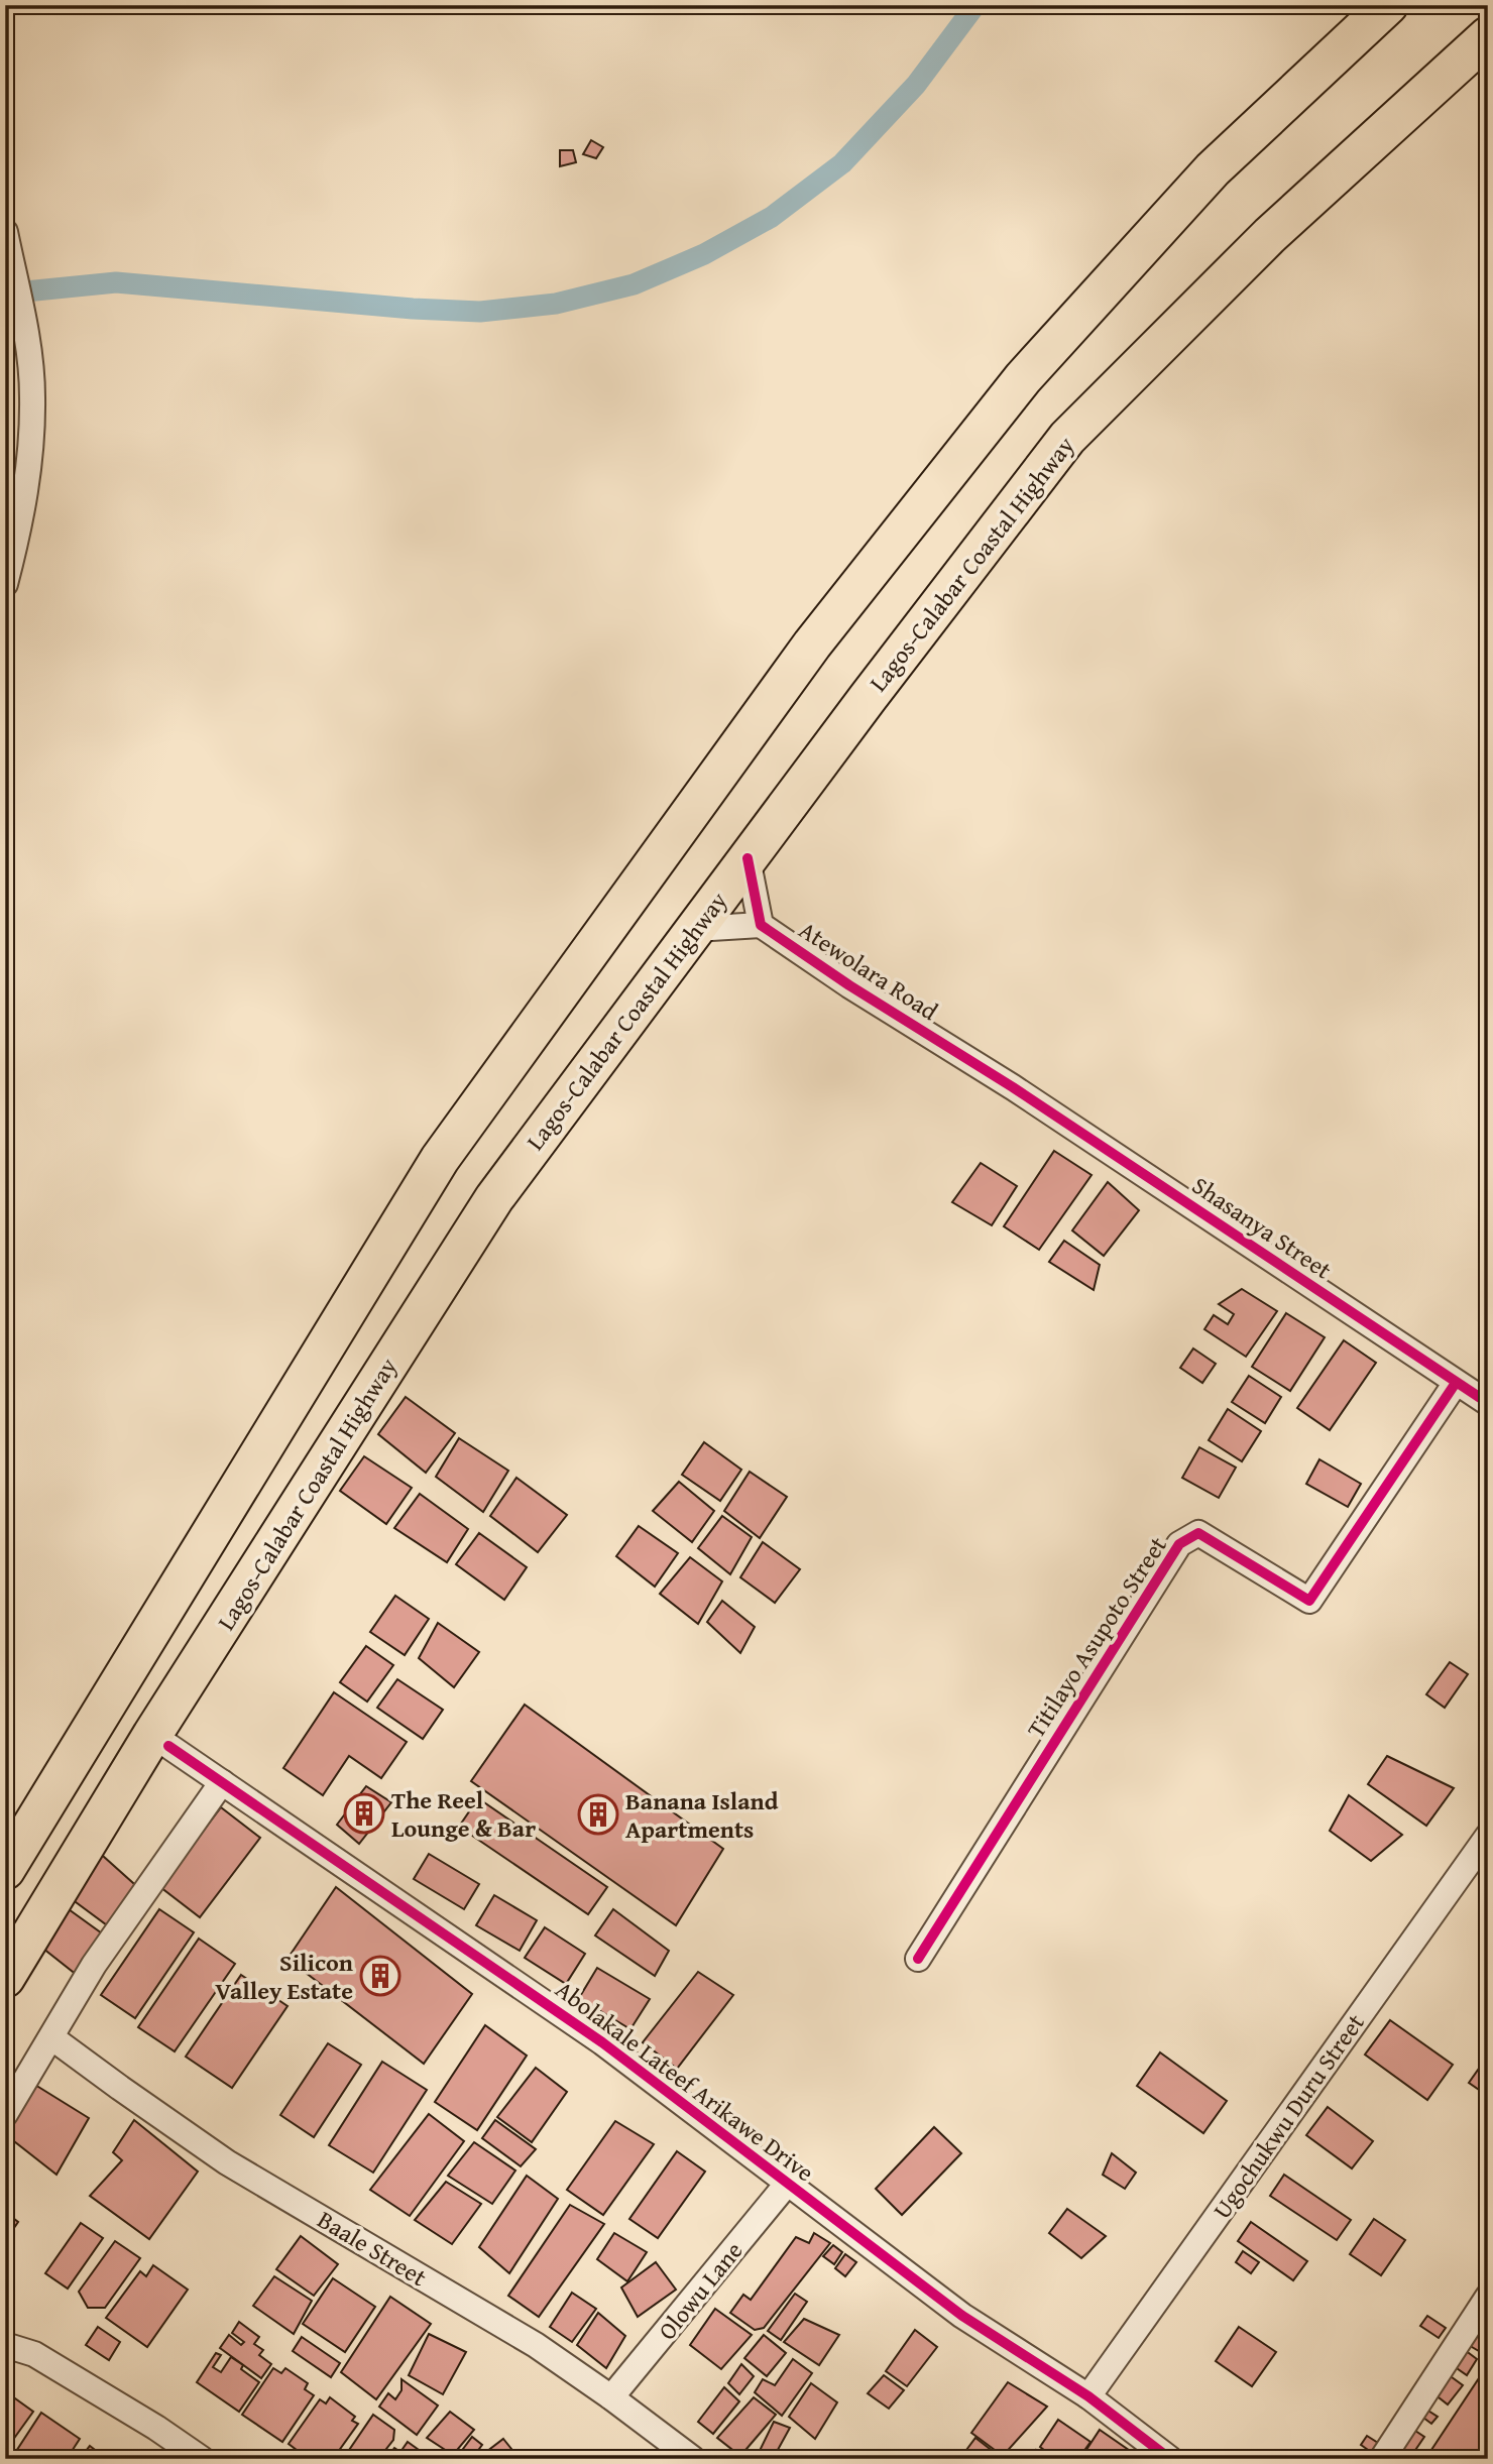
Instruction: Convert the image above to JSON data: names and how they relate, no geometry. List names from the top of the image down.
{
  "streets": {
    "highway": ["Lagos-Calabar Coastal Highway"],
    "street": [
      "Atewolara Road",
      "Shasanya Street",
      "Titilayo Asupoto Street",
      "Abolakale Lateef Arikawe Drive",
      "Ugochukwu Duru Street",
      "Baale Street",
      "Olowu Lane"
    ]
  },
  "crossings": [
    ["Lagos-Calabar Coastal Highway", "Atewolara Road"],
    ["Atewolara Road", "Shasanya Street"],
    ["Shasanya Street", "Titilayo Asupoto Street"],
    ["Abolakale Lateef Arikawe Drive", "Ugochukwu Duru Street"],
    ["Abolakale Lateef Arikawe Drive", "Olowu Lane"],
    ["Baale Street", "Olowu Lane"]
  ],
  "places": {
    "building": ["The Reel Lounge & Bar", "Banana Island Apartments", "Silicon Valley Estate"]
  }
}
